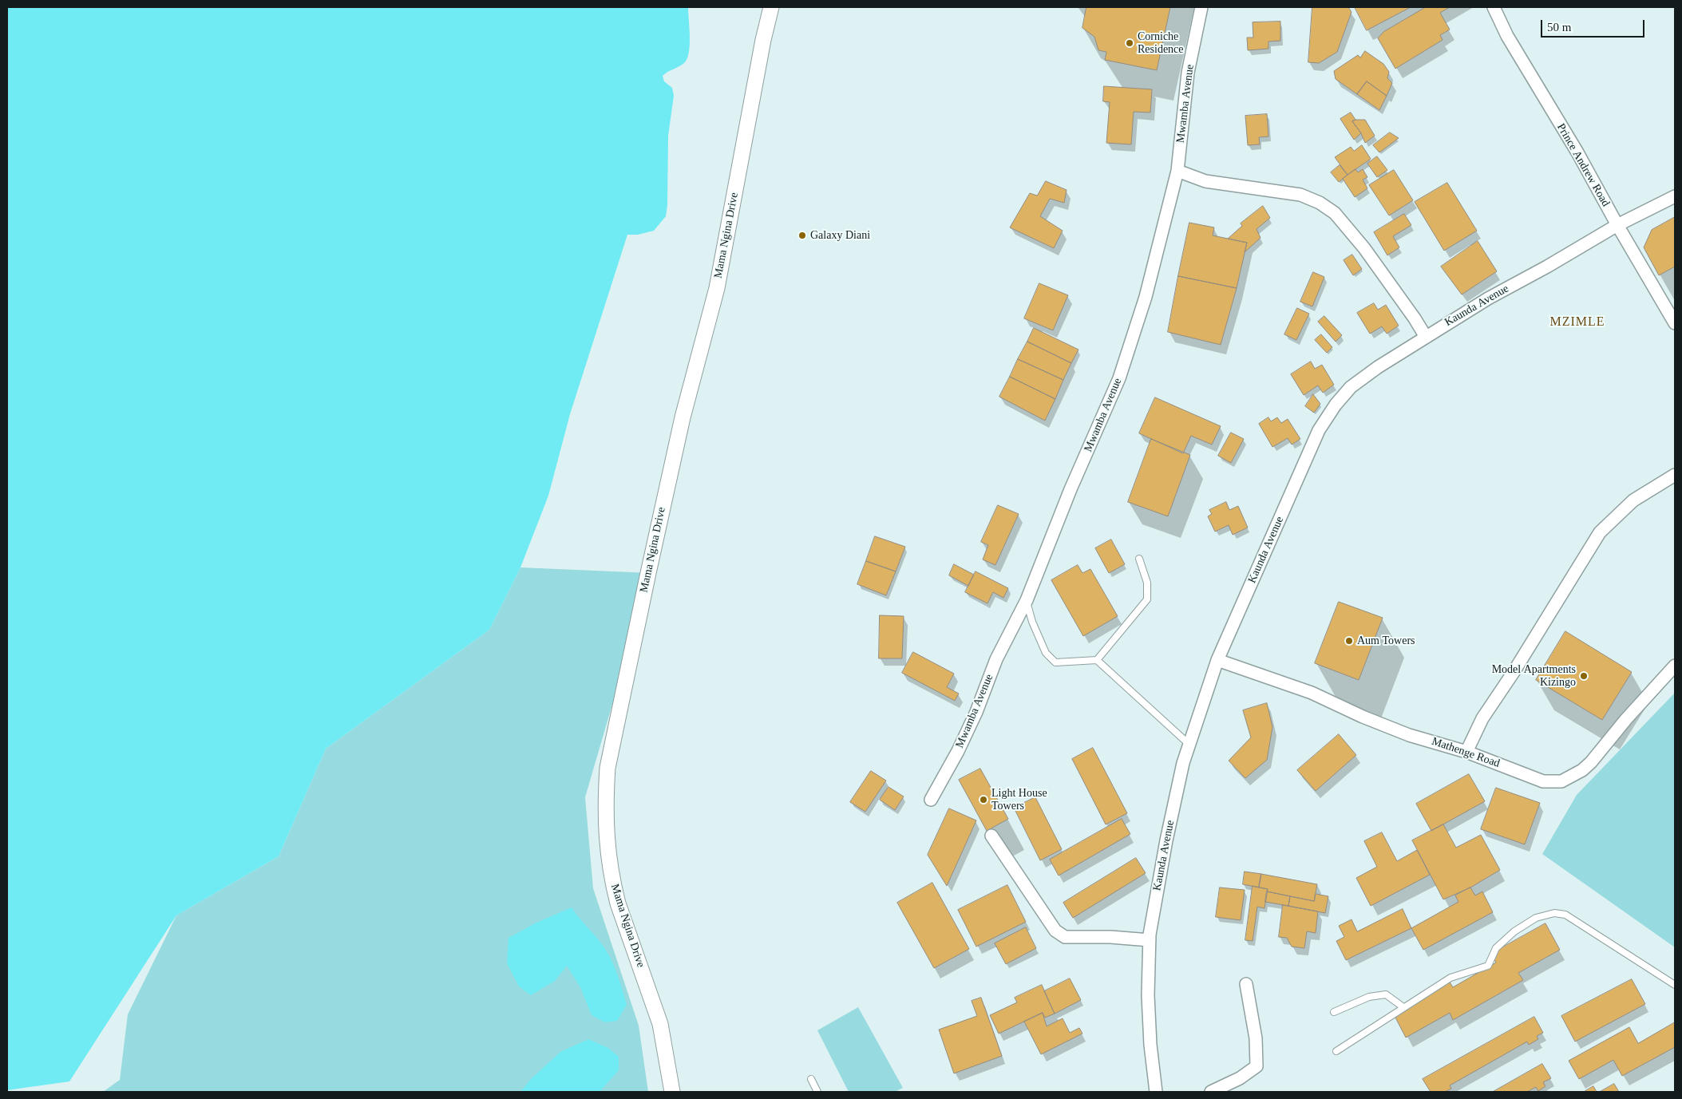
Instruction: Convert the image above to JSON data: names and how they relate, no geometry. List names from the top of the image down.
{
  "streets": {
    "street": [
      "Mwamba Avenue",
      "Prince Andrew Road",
      "Mama Ngina Drive",
      "Kaunda Avenue",
      "Mathenge Road"
    ]
  },
  "crossings": [
    ["Prince Andrew Road", "Kaunda Avenue"],
    ["Kaunda Avenue", "Mathenge Road"]
  ],
  "districts": ["MZIMLE"],
  "places": [
    "Corniche Residence",
    "Galaxy Diani",
    "Aum Towers",
    "Model Apartments Kizingo",
    "Light House Towers"
  ],
  "scale_bar": "50 m"
}
